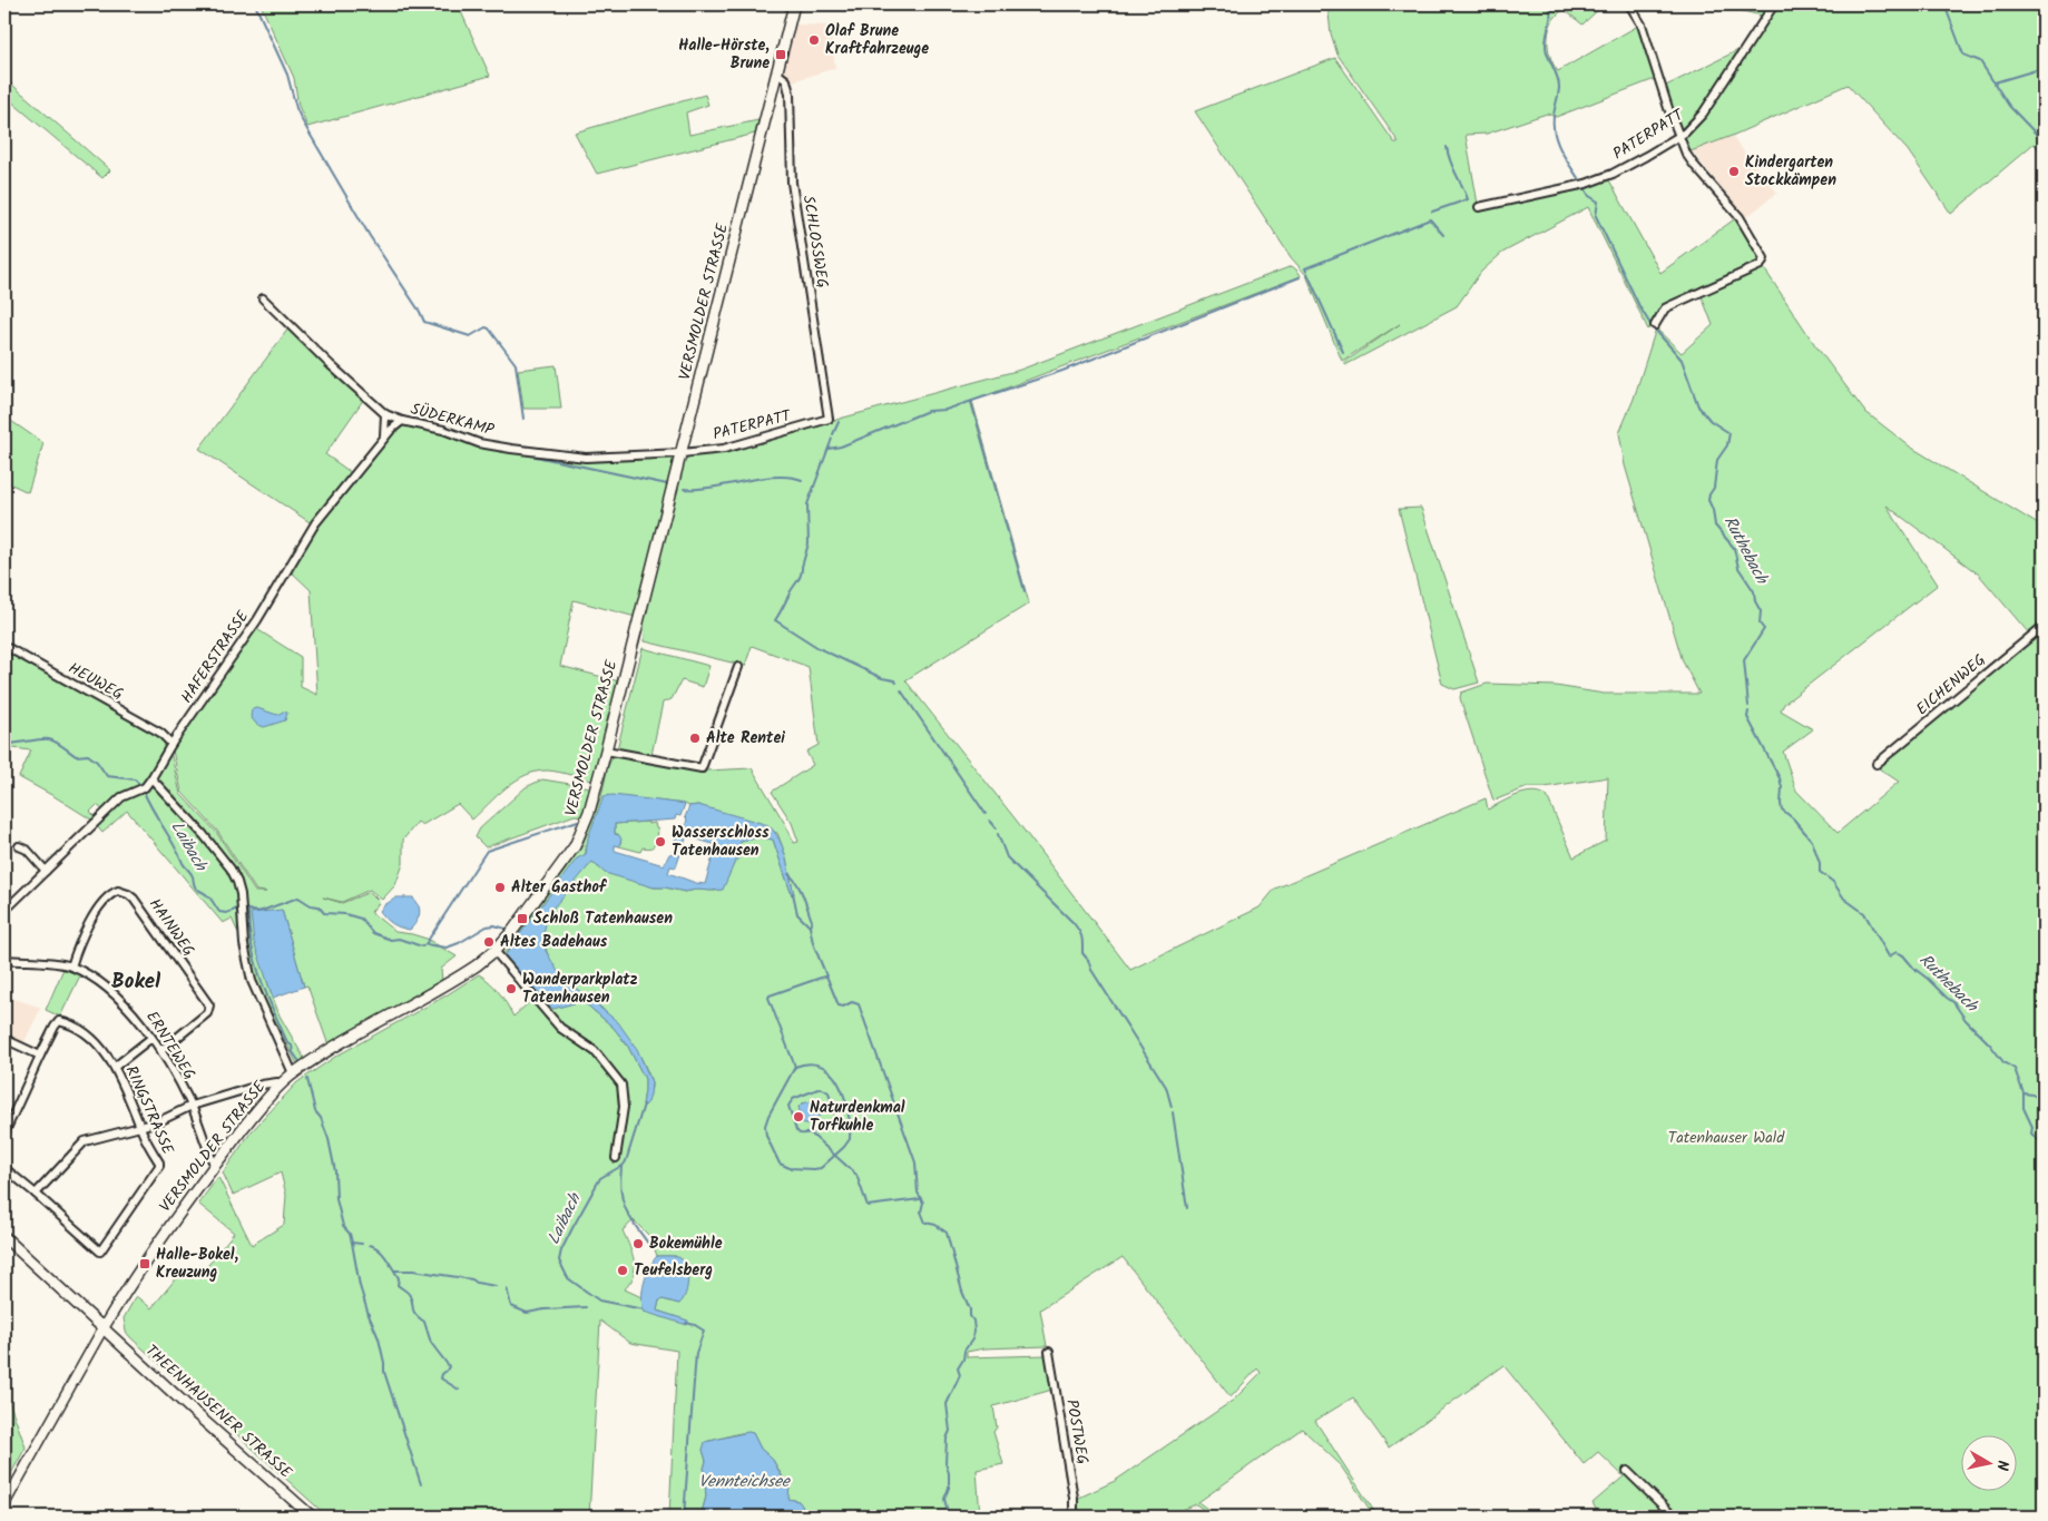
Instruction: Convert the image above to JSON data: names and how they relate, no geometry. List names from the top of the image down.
{
  "streets": {
    "main road": ["VERSMOLDER STRASSE", "THEENHAUSENER STRASSE"],
    "street": [
      "PATERPATT",
      "SCHLOSSWEG",
      "SÜDERKAMP",
      "HAFERSTRASSE",
      "HEUWEG",
      "EICHENWEG",
      "HAINWEG",
      "ERNTEWEG",
      "RINGSTRASSE",
      "POSTWEG"
    ]
  },
  "crossings": [
    ["PATERPATT", "SCHLOSSWEG"],
    ["PATERPATT", "VERSMOLDER STRASSE"],
    ["PATERPATT", "SÜDERKAMP"],
    ["SCHLOSSWEG", "VERSMOLDER STRASSE"],
    ["VERSMOLDER STRASSE", "SÜDERKAMP"],
    ["VERSMOLDER STRASSE", "ERNTEWEG"],
    ["VERSMOLDER STRASSE", "THEENHAUSENER STRASSE"],
    ["SÜDERKAMP", "HAFERSTRASSE"],
    ["HAFERSTRASSE", "HEUWEG"],
    ["HAINWEG", "ERNTEWEG"]
  ],
  "districts": ["Bokel"],
  "water": ["Ruthebach", "Laibach", "Vennteichsee"],
  "parks": ["Tatenhauser Wald"],
  "places": {
    "other": [
      "Olaf Brune Kraftfahrzeuge",
      "Kindergarten Stockkämpen",
      "Alte Rentei",
      "Wasserschloss Tatenhausen",
      "Alter Gasthof",
      "Altes Badehaus",
      "Wanderparkplatz Tatenhausen",
      "Naturdenkmal Torfkuhle",
      "Bokemühle",
      "Teufelsberg"
    ],
    "transit": ["Halle-Hörste, Brune", "Schloß Tatenhausen", "Halle-Bokel, Kreuzung"]
  },
  "north": "right"
}
